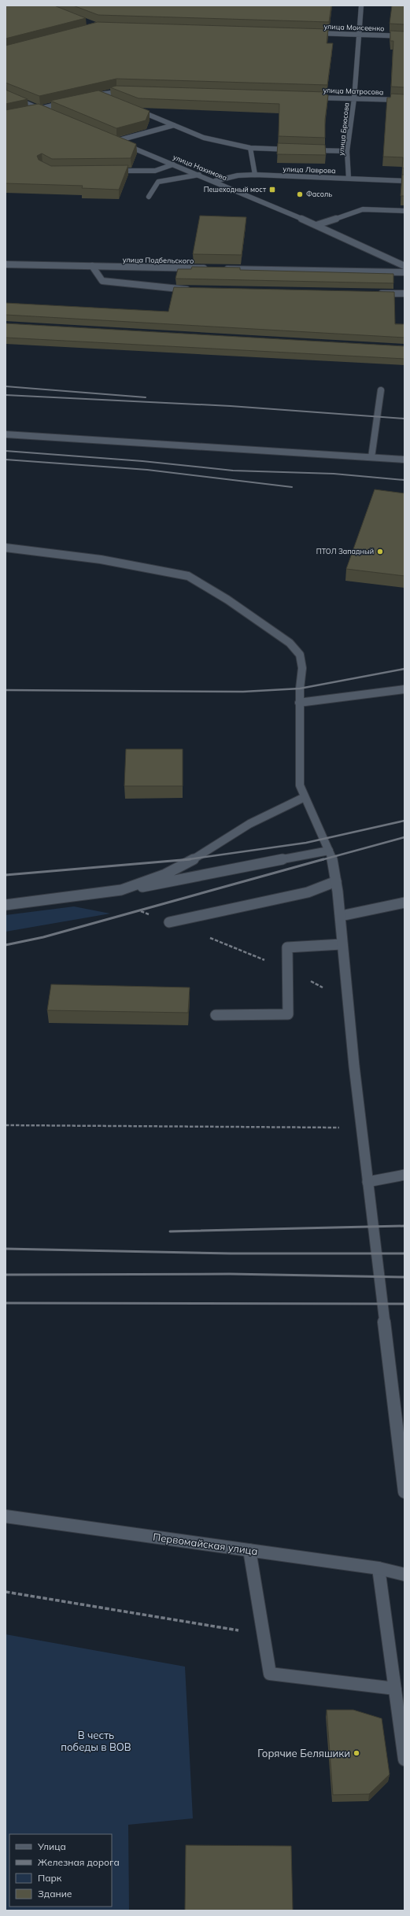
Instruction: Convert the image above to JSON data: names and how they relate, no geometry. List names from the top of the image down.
{
  "streets": {
    "street": [
      "улица Моисеенко",
      "улица Матросова",
      "улица Брюсова",
      "улица Нахимова",
      "улица Лаврова",
      "улица Подбельского",
      "Первомайская улица"
    ]
  },
  "crossings": [
    ["улица Моисеенко", "улица Брюсова"],
    ["улица Матросова", "улица Брюсова"],
    ["улица Брюсова", "улица Лаврова"],
    ["улица Нахимова", "улица Лаврова"]
  ],
  "parks": ["В честь победы в ВОВ"],
  "places": {
    "transit": ["Пешеходный мост"],
    "other": ["Фасоль", "ПТОЛ Западный", "Горячие Беляшики"]
  },
  "legend": [
    "Улица",
    "Железная дорога",
    "Парк",
    "Здание"
  ]
}
